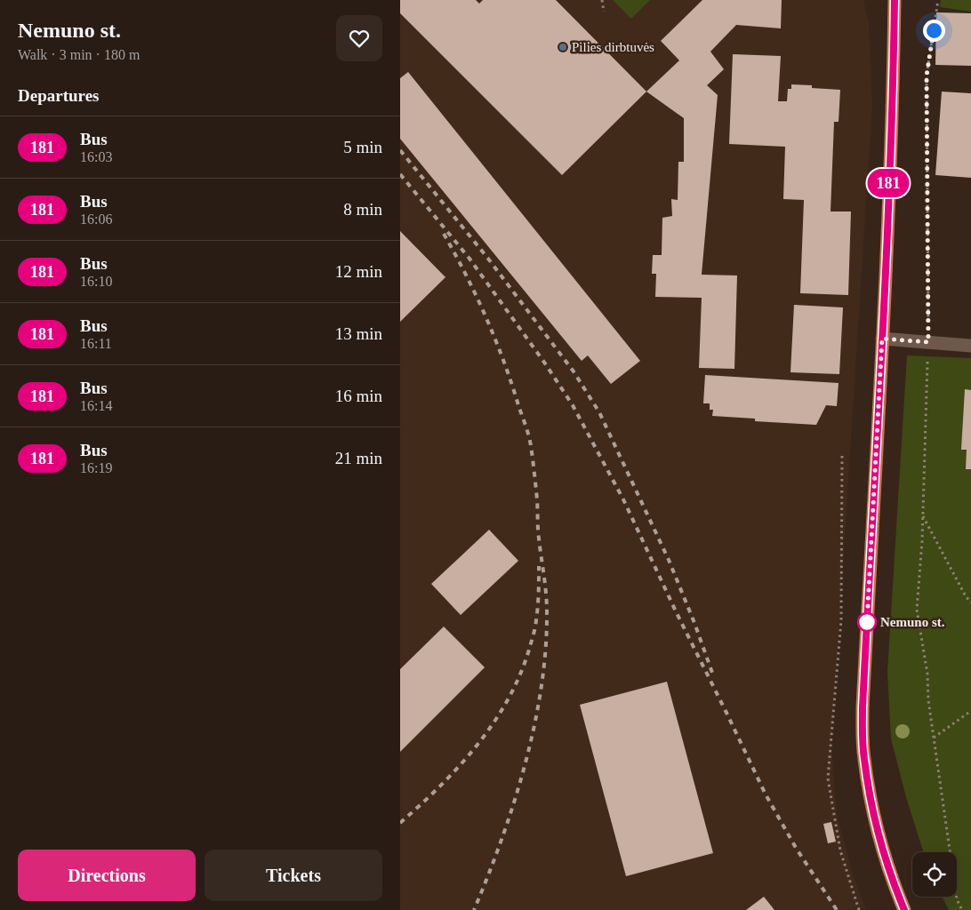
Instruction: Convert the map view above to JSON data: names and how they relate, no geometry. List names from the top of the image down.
{
  "places": ["Pilies dirbtuvės", "Nemuno st."],
  "lines": ["bus line 181"],
  "page": {
    "heading": [
      ["Nemuno st.", "Walk · 3 min · 180 m"],
      "Departures"
    ],
    "on_map": "181",
    "list": [
      {
        "mark": "181",
        "name": "Bus",
        "note": "16:03",
        "value": "5 min"
      },
      {
        "mark": "181",
        "name": "Bus",
        "note": "16:06",
        "value": "8 min"
      },
      {
        "mark": "181",
        "name": "Bus",
        "note": "16:10",
        "value": "12 min"
      },
      {
        "mark": "181",
        "name": "Bus",
        "note": "16:11",
        "value": "13 min"
      },
      {
        "mark": "181",
        "name": "Bus",
        "note": "16:14",
        "value": "16 min"
      },
      {
        "mark": "181",
        "name": "Bus",
        "note": "16:19",
        "value": "21 min"
      }
    ],
    "buttons": ["Directions", "Tickets"]
  }
}
